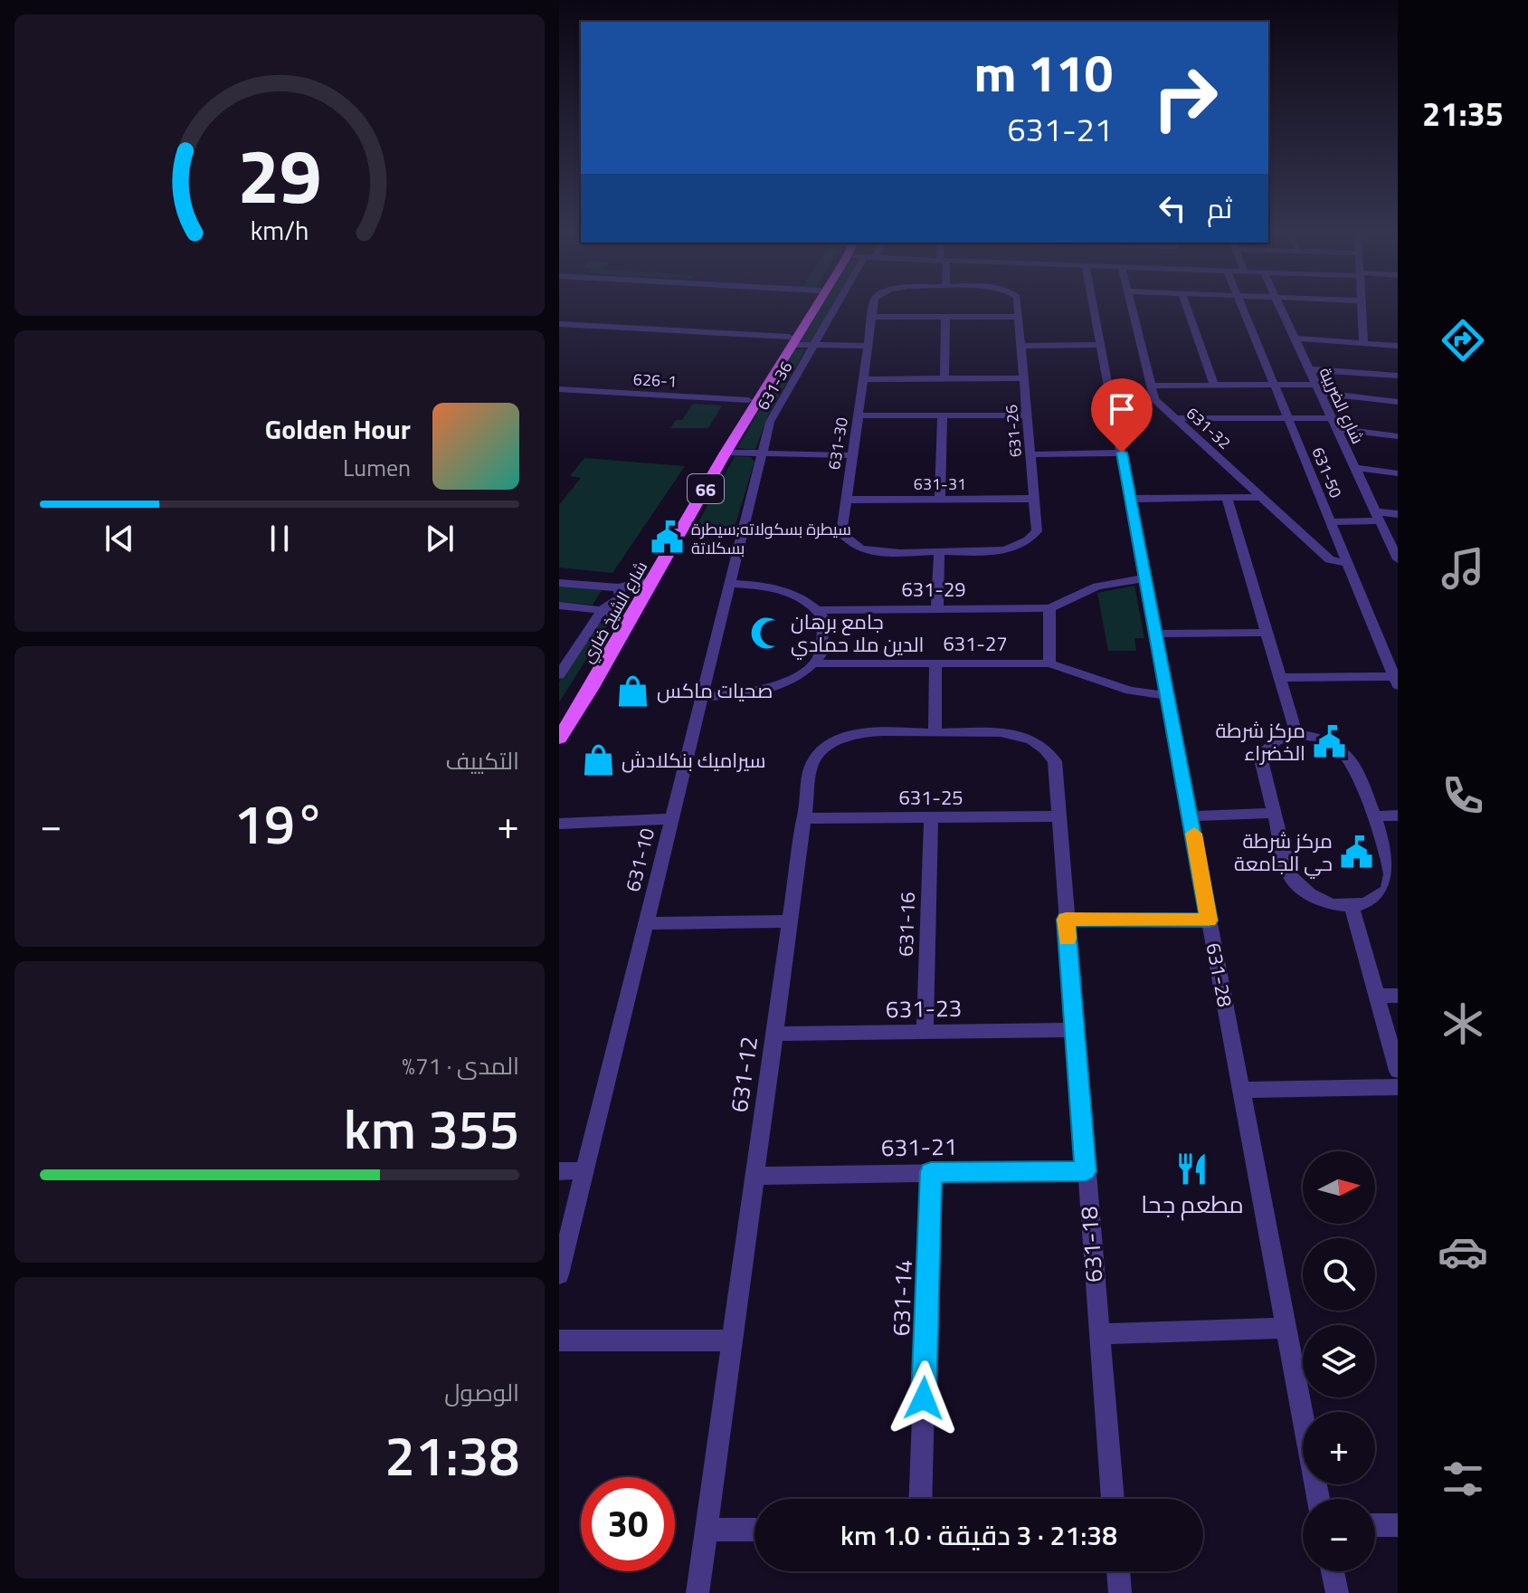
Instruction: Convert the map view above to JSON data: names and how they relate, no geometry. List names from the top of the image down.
{
  "streets": {
    "main road": ["66", "شارع الشيخ ضاري"],
    "street": [
      "626-1",
      "631-36",
      "شارع الضريبة",
      "631-32",
      "631-26",
      "631-30",
      "631-50",
      "631-31",
      "631-29",
      "631-27",
      "631-25",
      "631-10",
      "631-16",
      "631-28",
      "631-23",
      "631-12",
      "631-21",
      "631-18",
      "631-14"
    ]
  },
  "crossings": [
    ["626-1", "شارع الشيخ ضاري"],
    ["631-36", "631-10"],
    ["631-32", "631-50"],
    ["631-26", "631-30"],
    ["631-26", "631-31"],
    ["631-30", "631-31"],
    ["631-27", "631-28"],
    ["631-25", "631-16"],
    ["631-25", "631-12"],
    ["631-25", "631-18"],
    ["631-16", "631-23"],
    ["631-23", "631-12"],
    ["631-23", "631-18"],
    ["631-12", "631-21"],
    ["631-12", "631-18"],
    ["631-21", "631-18"],
    ["631-21", "631-14"]
  ],
  "places": {
    "public building": ["سيطرة بسكولاته;سيطرة بسكلاتة", "مركز شرطة الخضراء", "مركز شرطة حي الجامعة"],
    "mosque": ["جامع برهان الدين ملا حمادي"],
    "shop": ["صحيات ماكس", "سيراميك بنكلادش"],
    "restaurant": ["مطعم جحا"]
  },
  "north": "right",
  "page": {
    "tabs": "21:35",
    "turn": ["110 m", "631-21"],
    "then": "ثم",
    "song": ["Golden Hour", "Lumen"],
    "tile": [
      "التكييف",
      ["المدى · 71%", "355 km"],
      ["الوصول", "21:38"]
    ],
    "heat": ["−", "19°", "+"],
    "map_buttons": ["+", "−"],
    "limit": "30",
    "trip": "21:38 · 3 دقيقة · 1.0 km",
    "gauge": ["29", "km/h"]
  }
}
